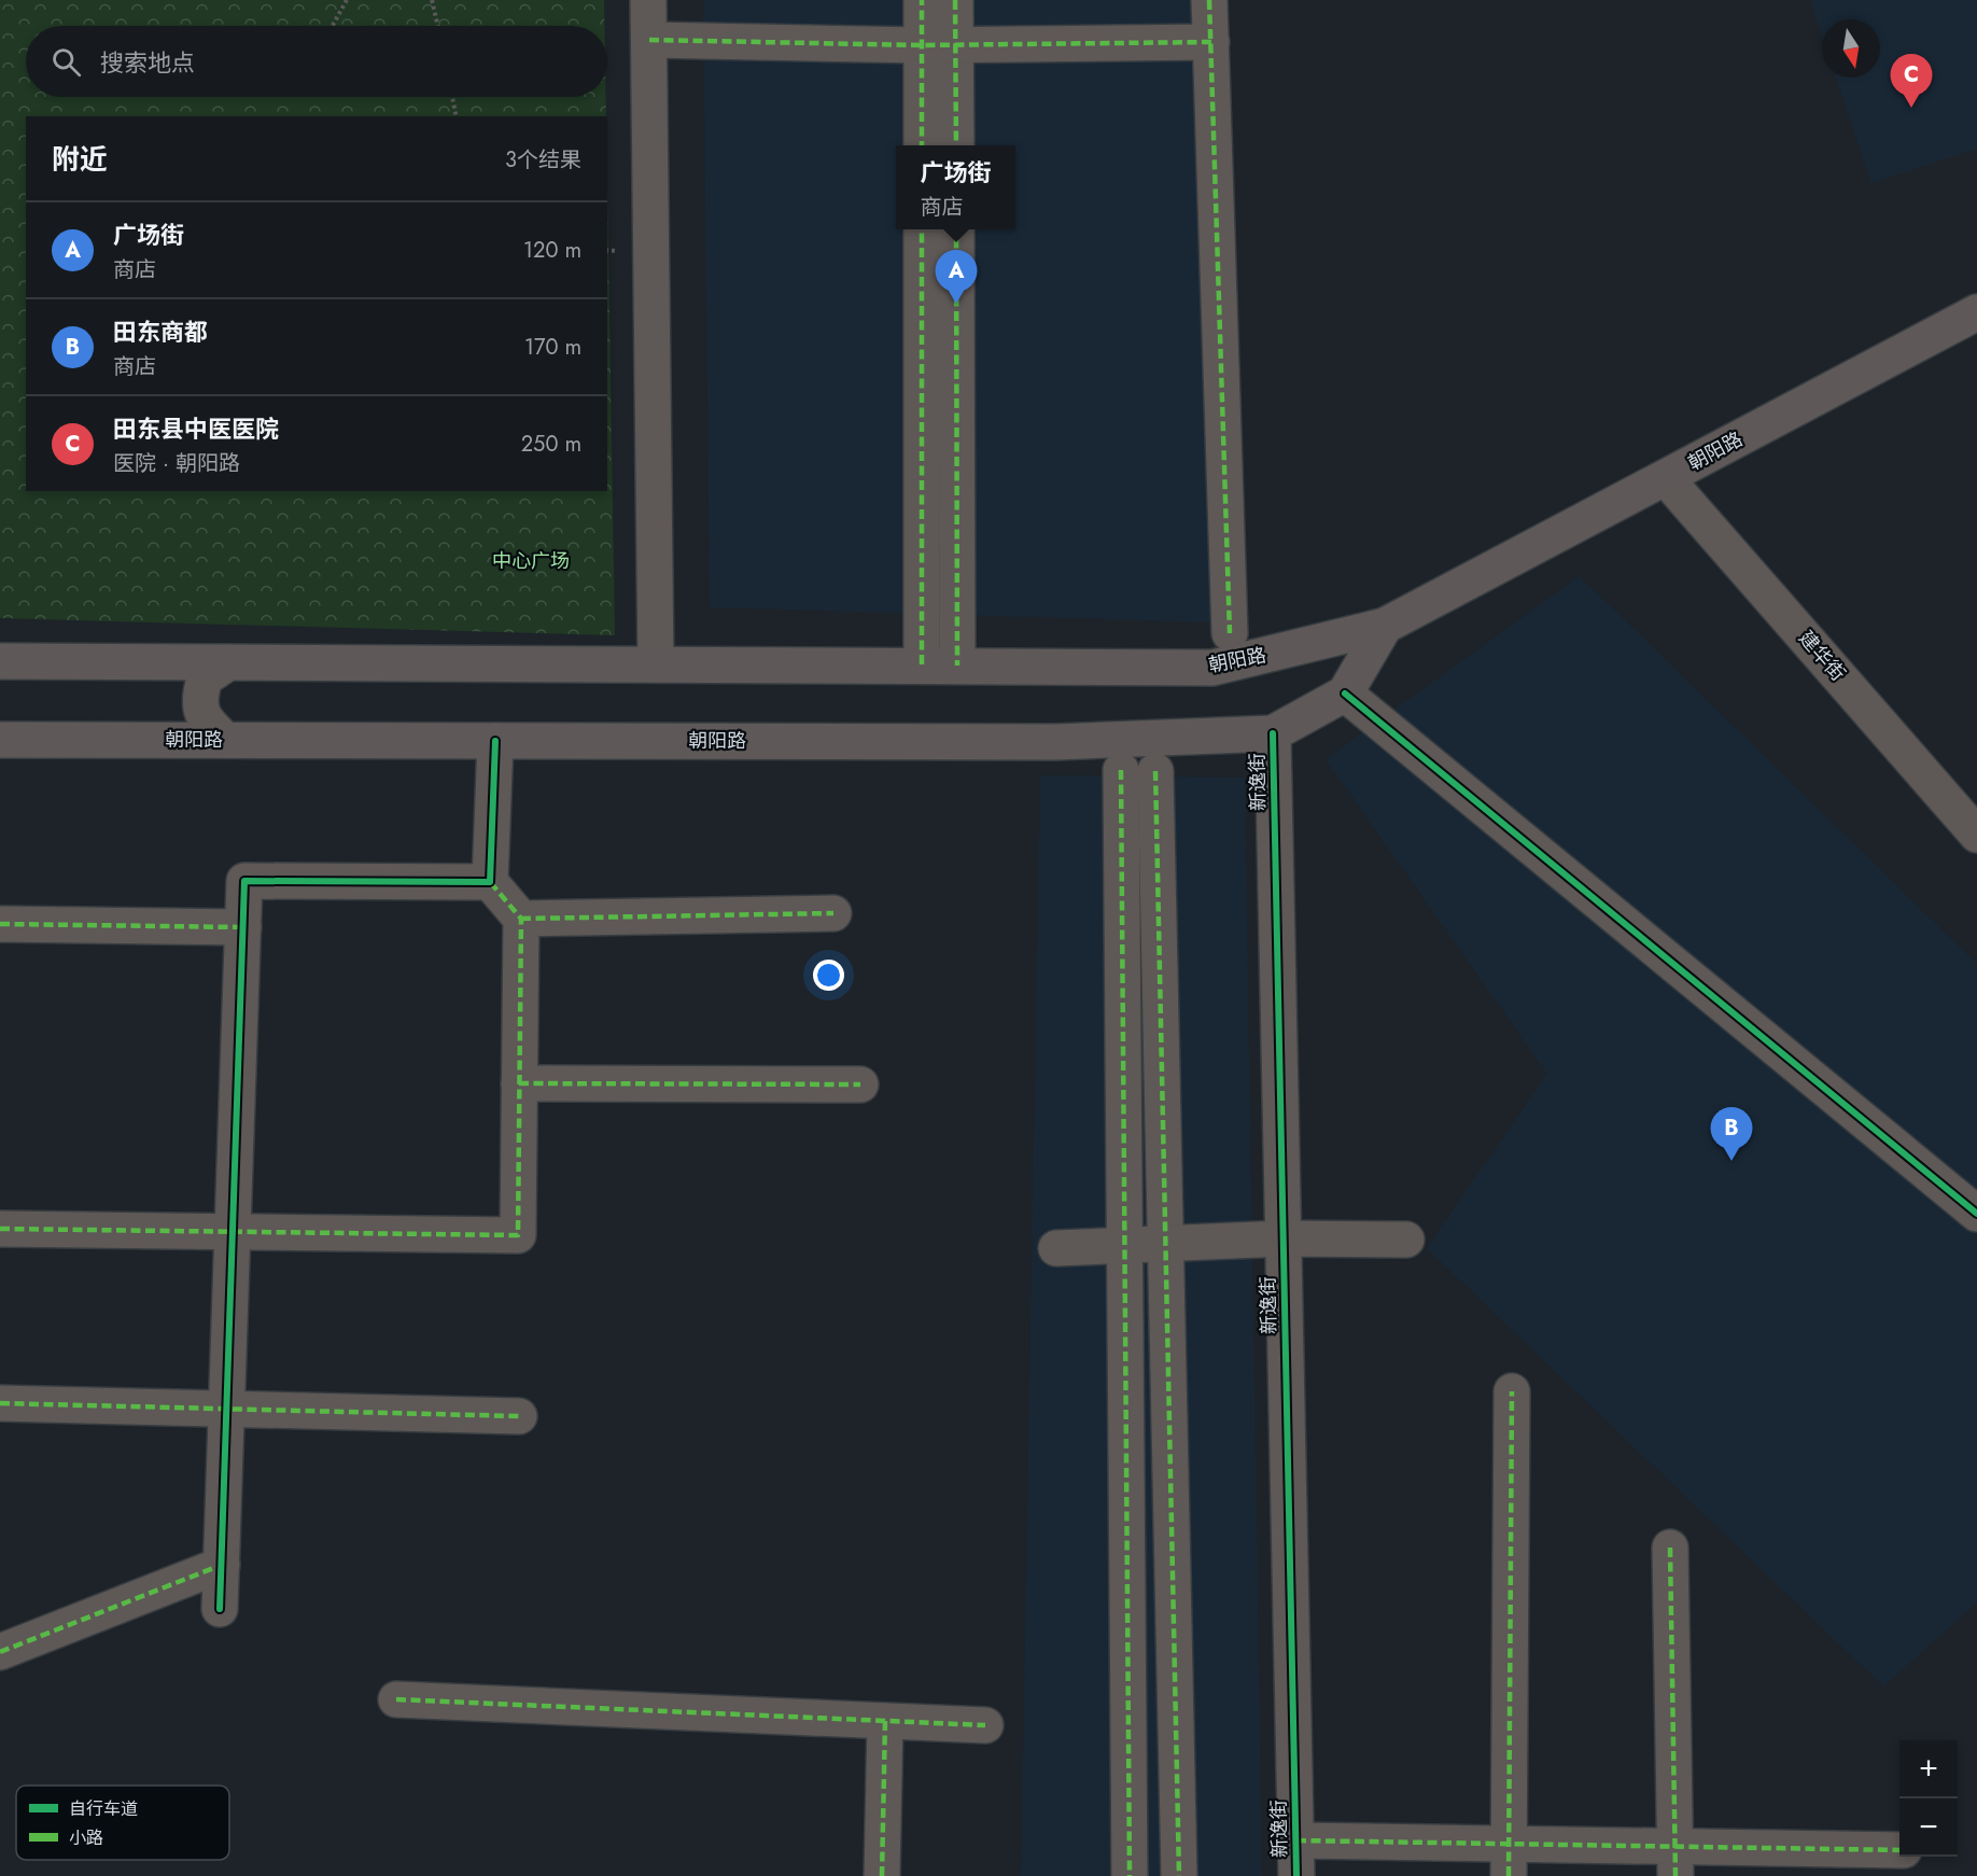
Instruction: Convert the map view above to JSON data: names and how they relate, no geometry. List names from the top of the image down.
{
  "streets": {
    "main road": ["朝阳路"],
    "street": ["建华街", "新逸街"]
  },
  "crossings": [
    ["朝阳路", "建华街"],
    ["朝阳路", "新逸街"]
  ],
  "parks": ["中心广场"],
  "legend": ["自行车道", "小路"],
  "north": "bottom",
  "page": {
    "search": "搜索地点",
    "pins": ["C", "A", "B"],
    "heading": ["附近", "3个结果"],
    "popup": ["广场街", "商店"],
    "list": [
      {
        "mark": "A",
        "name": "广场街",
        "note": "商店",
        "value": "120 m"
      },
      {
        "mark": "B",
        "name": "田东商都",
        "note": "商店",
        "value": "170 m"
      },
      {
        "mark": "C",
        "name": "田东县中医医院",
        "note": "医院 · 朝阳路",
        "value": "250 m"
      }
    ],
    "map_buttons": ["+", "−"]
  }
}
